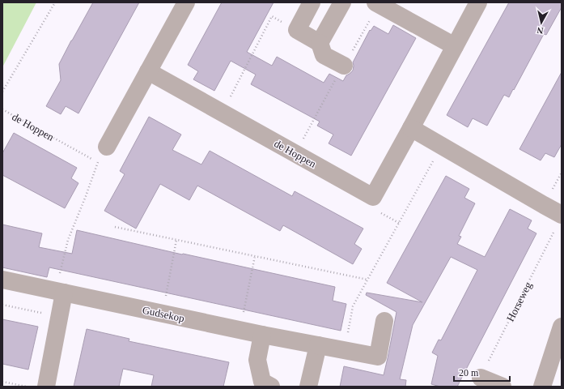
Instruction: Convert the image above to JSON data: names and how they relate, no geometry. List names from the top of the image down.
{
  "streets": {
    "street": ["de Hoppen", "Gudsekop"],
    "path": ["Horseweg"]
  },
  "scale_bar": "20 m",
  "north": "bottom"
}
